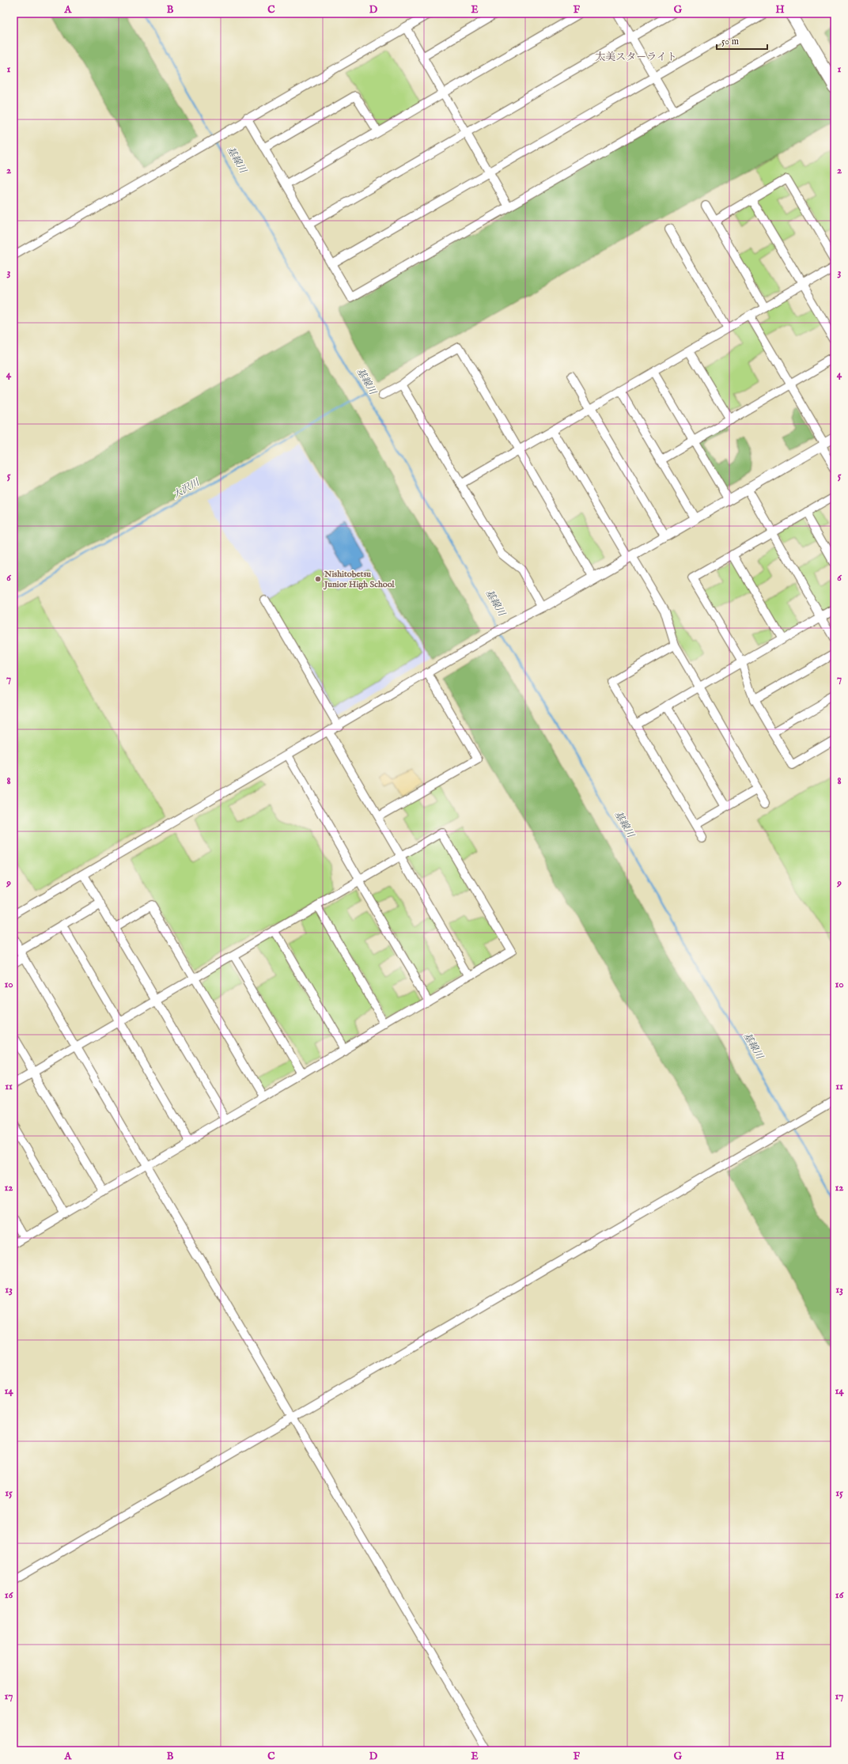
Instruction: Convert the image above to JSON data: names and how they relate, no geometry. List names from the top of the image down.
{
  "districts": ["太美スターライト"],
  "water": ["基線川", "大沢川"],
  "places": ["Nishitobetsu Junior High School"],
  "scale_bar": "50 m",
  "grid": {
    "columns": [
      "A",
      "B",
      "C",
      "D",
      "E",
      "F",
      "G",
      "H"
    ],
    "rows": [
      "1",
      "2",
      "3",
      "4",
      "5",
      "6",
      "7",
      "8",
      "9",
      "10",
      "11",
      "12",
      "13",
      "14",
      "15",
      "16",
      "17"
    ]
  }
}
